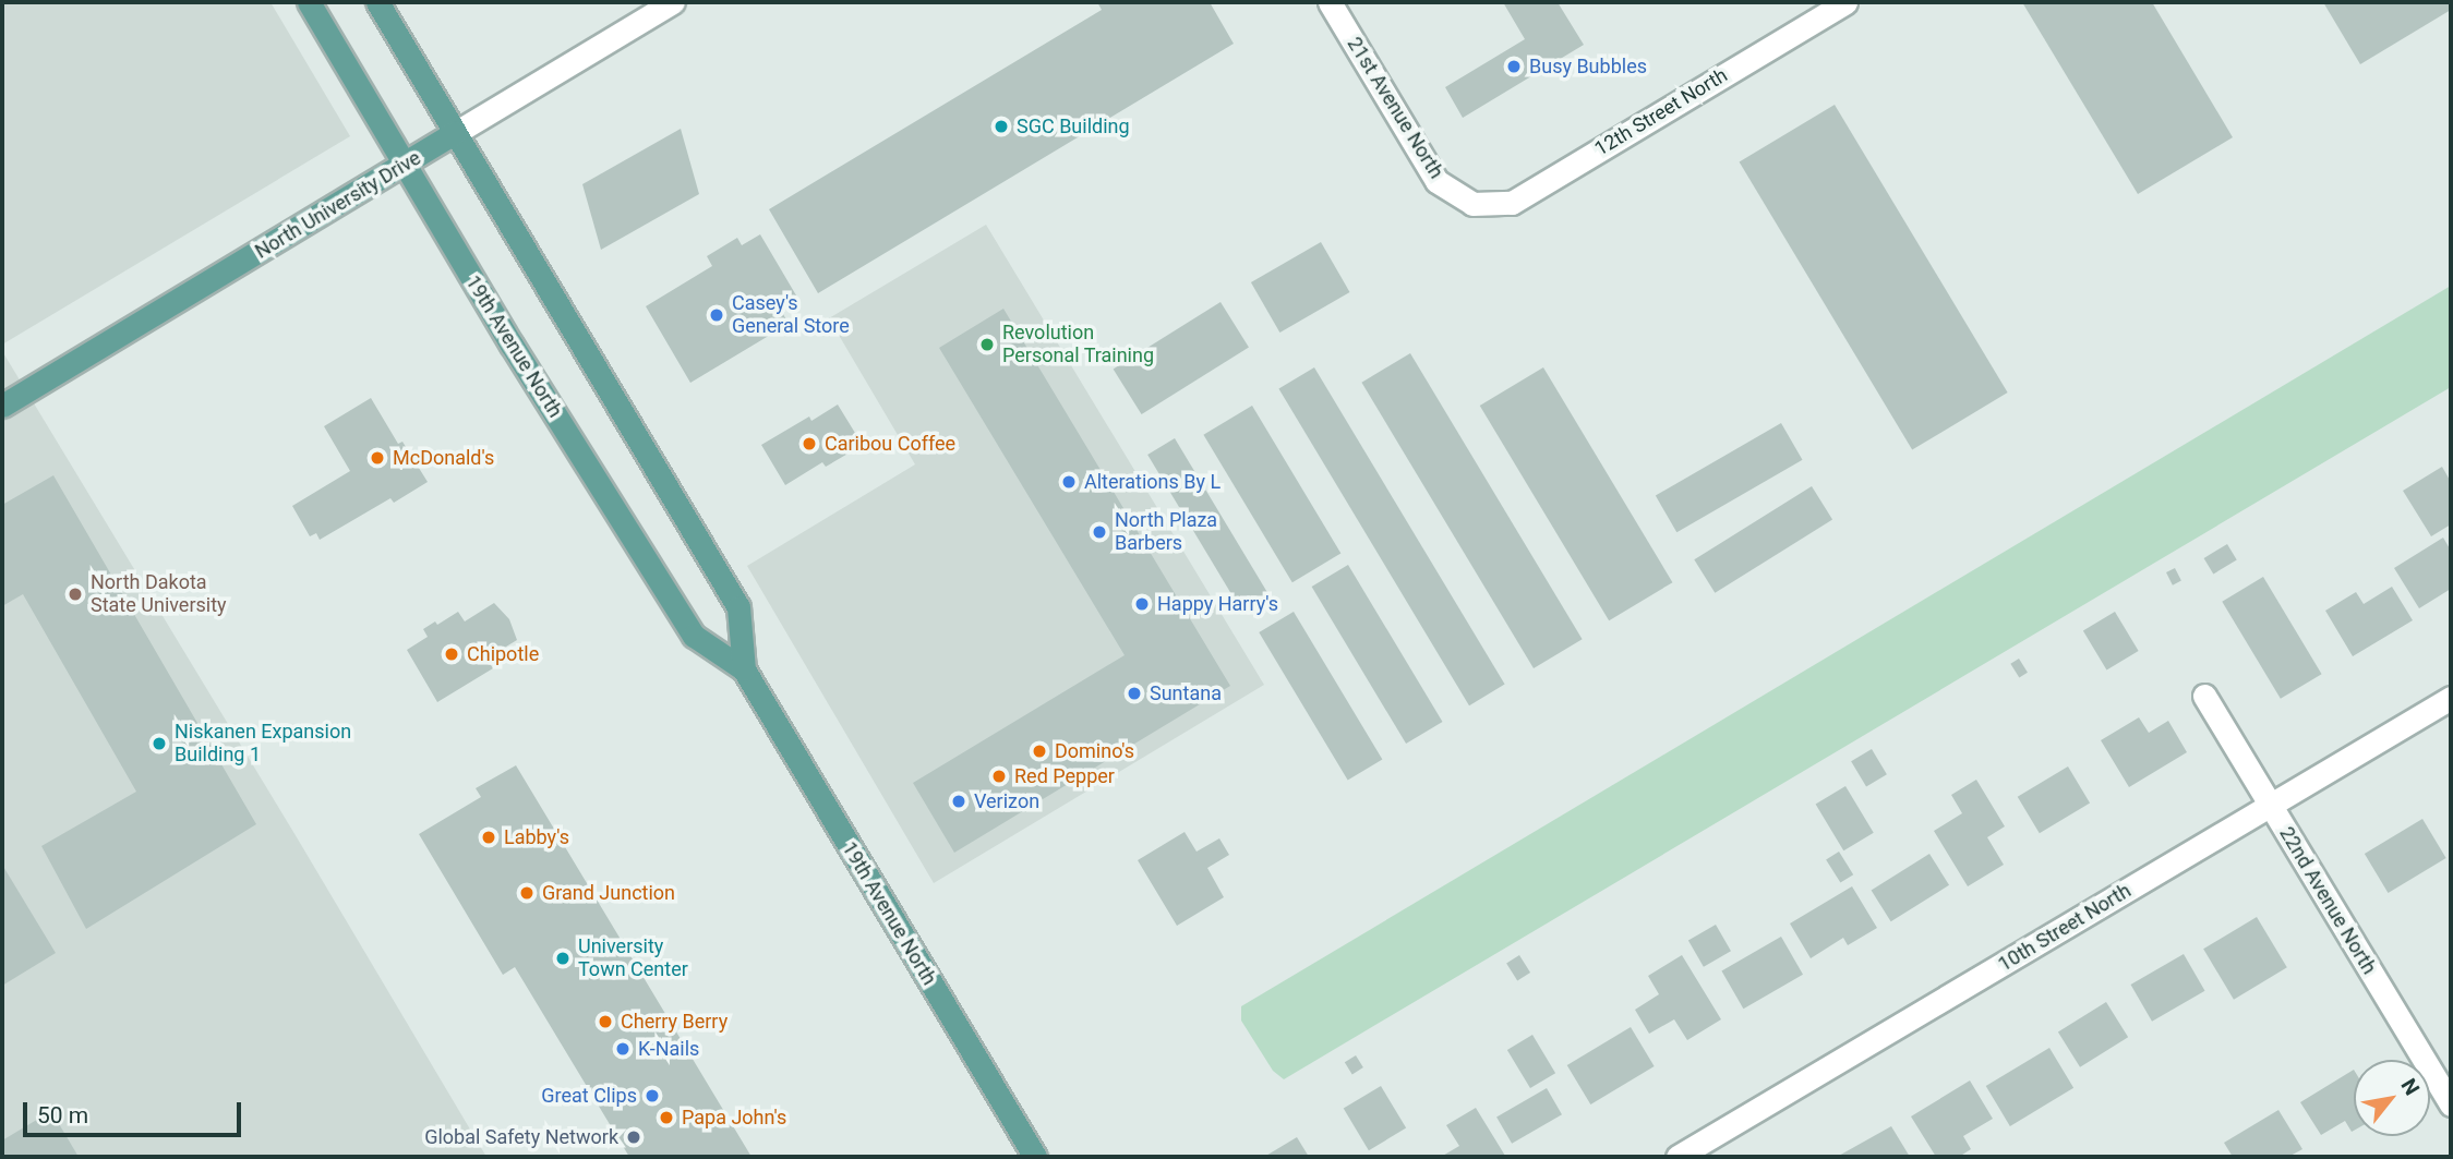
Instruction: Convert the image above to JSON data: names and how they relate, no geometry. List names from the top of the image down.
{
  "streets": {
    "main road": ["North University Drive", "19th Avenue North"],
    "street": [
      "21st Avenue North",
      "12th Street North",
      "22nd Avenue North",
      "10th Street North"
    ]
  },
  "crossings": [
    ["21st Avenue North", "12th Street North"],
    ["North University Drive", "19th Avenue North"],
    ["22nd Avenue North", "10th Street North"]
  ],
  "places": [
    "Busy Bubbles",
    "SGC Building",
    "Casey's General Store",
    "Revolution Personal Training",
    "Caribou Coffee",
    "McDonald's",
    "Alterations By L",
    "North Plaza Barbers",
    "North Dakota State University",
    "Happy Harry's",
    "Chipotle",
    "Suntana",
    "Niskanen Expansion Building 1",
    "Domino's",
    "Red Pepper",
    "Verizon",
    "Labby's",
    "Grand Junction",
    "University Town Center",
    "Cherry Berry",
    "K-Nails",
    "Great Clips",
    "Papa John's",
    "Global Safety Network"
  ],
  "scale_bar": "50 m",
  "north": "top right"
}
